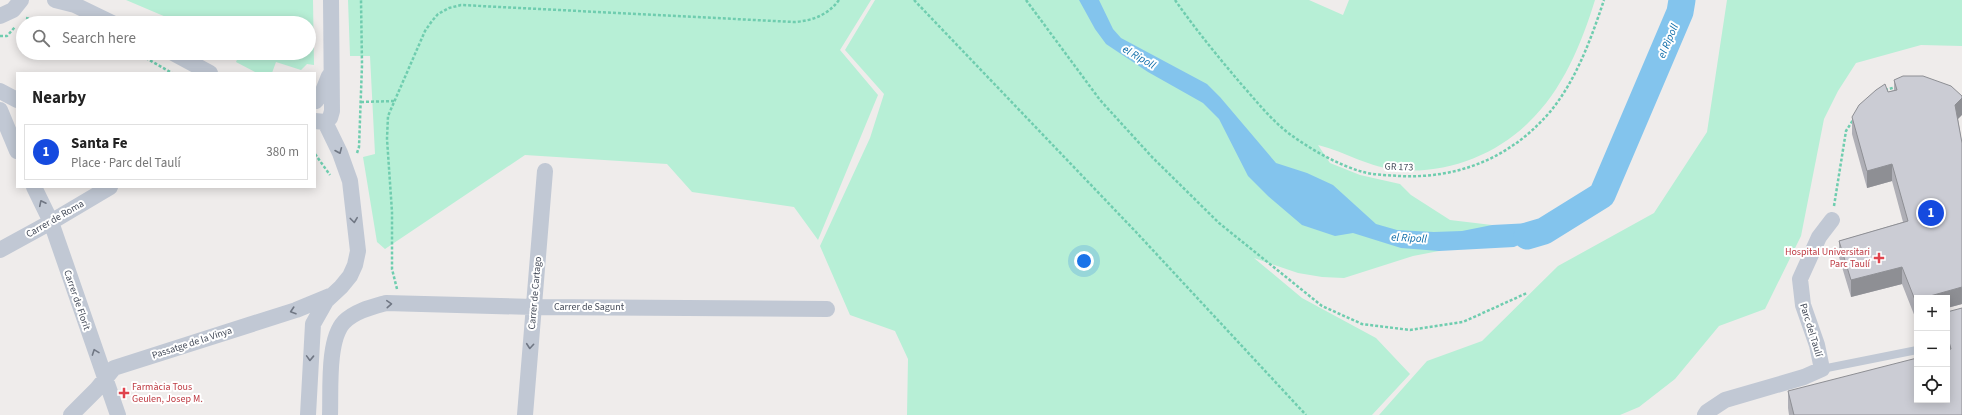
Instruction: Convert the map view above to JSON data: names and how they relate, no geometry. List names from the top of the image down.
{
  "streets": {
    "street": [
      "Carrer de Roma",
      "Carrer de Cartago",
      "Carrer de Florit",
      "Carrer de Sagunt",
      "Parc del Taulí",
      "Passatge de la Vinya"
    ],
    "path": ["GR 173"]
  },
  "crossings": [
    ["Carrer de Roma", "Carrer de Florit"],
    ["Carrer de Cartago", "Carrer de Sagunt"],
    ["Carrer de Florit", "Passatge de la Vinya"]
  ],
  "one_way": ["Carrer de Cartago", "Carrer de Florit", "Passatge de la Vinya"],
  "water": ["el Ripoll"],
  "places": {
    "health": ["Hospital Universitari Parc Taulí", "Farmàcia Tous Geulen, Josep M."]
  },
  "page": {
    "search": "Search here",
    "heading": "Nearby",
    "list": [
      {
        "mark": "1",
        "name": "Santa Fe",
        "note": "Place · Parc del Taulí",
        "value": "380 m"
      }
    ],
    "pins": "1",
    "map_buttons": ["+", "−"]
  }
}
